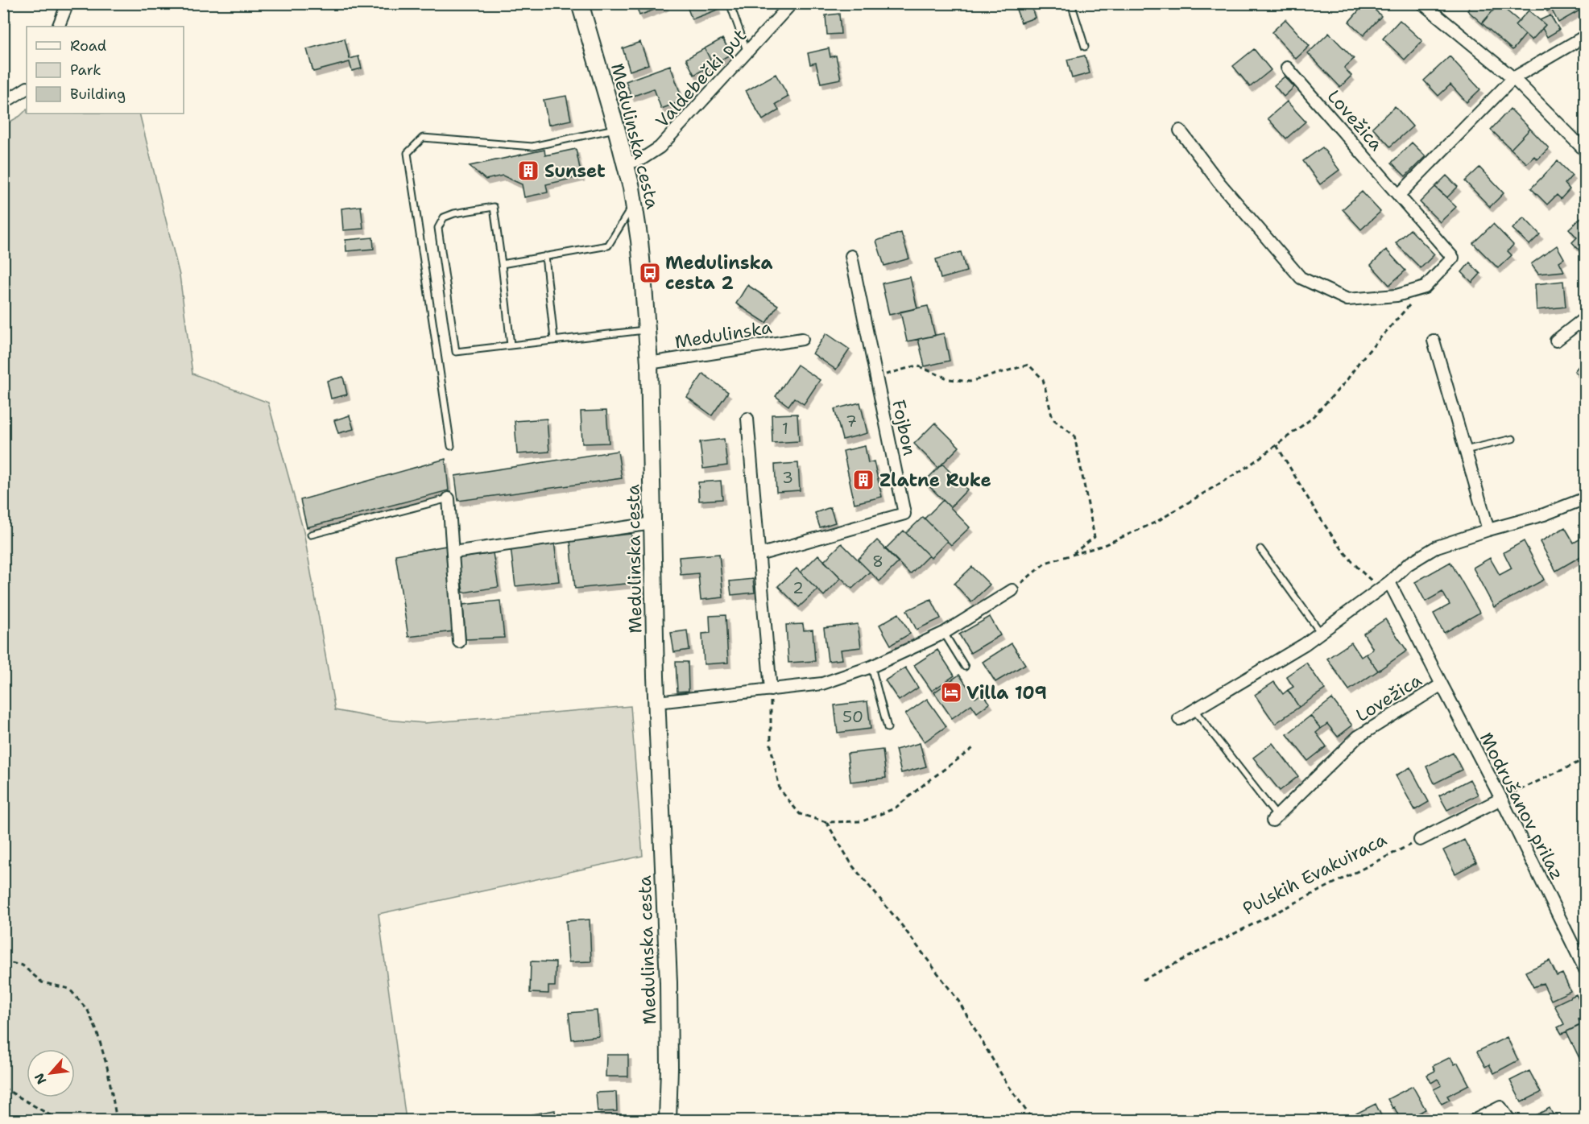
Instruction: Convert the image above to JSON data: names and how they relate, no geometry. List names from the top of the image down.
{
  "streets": {
    "main road": ["Medulinska cesta"],
    "street": [
      "Valdebečki put",
      "Lovežica",
      "Medulinska",
      "Fojbon",
      "Modrušanov prilaz"
    ],
    "path": ["Pulskih Evakuiraca"]
  },
  "crossings": [
    ["Valdebečki put", "Medulinska cesta"],
    ["Lovežica", "Modrušanov prilaz"],
    ["Medulinska cesta", "Medulinska"]
  ],
  "places": {
    "building": ["Sunset", "Zlatne Ruke"],
    "bus stop": ["Medulinska cesta 2"],
    "hotel": ["Villa 109"]
  },
  "house_numbers": [
    "7",
    "1",
    "3",
    "8",
    "2",
    "50"
  ],
  "legend": ["Road", "Park", "Building"],
  "north": "bottom left"
}
